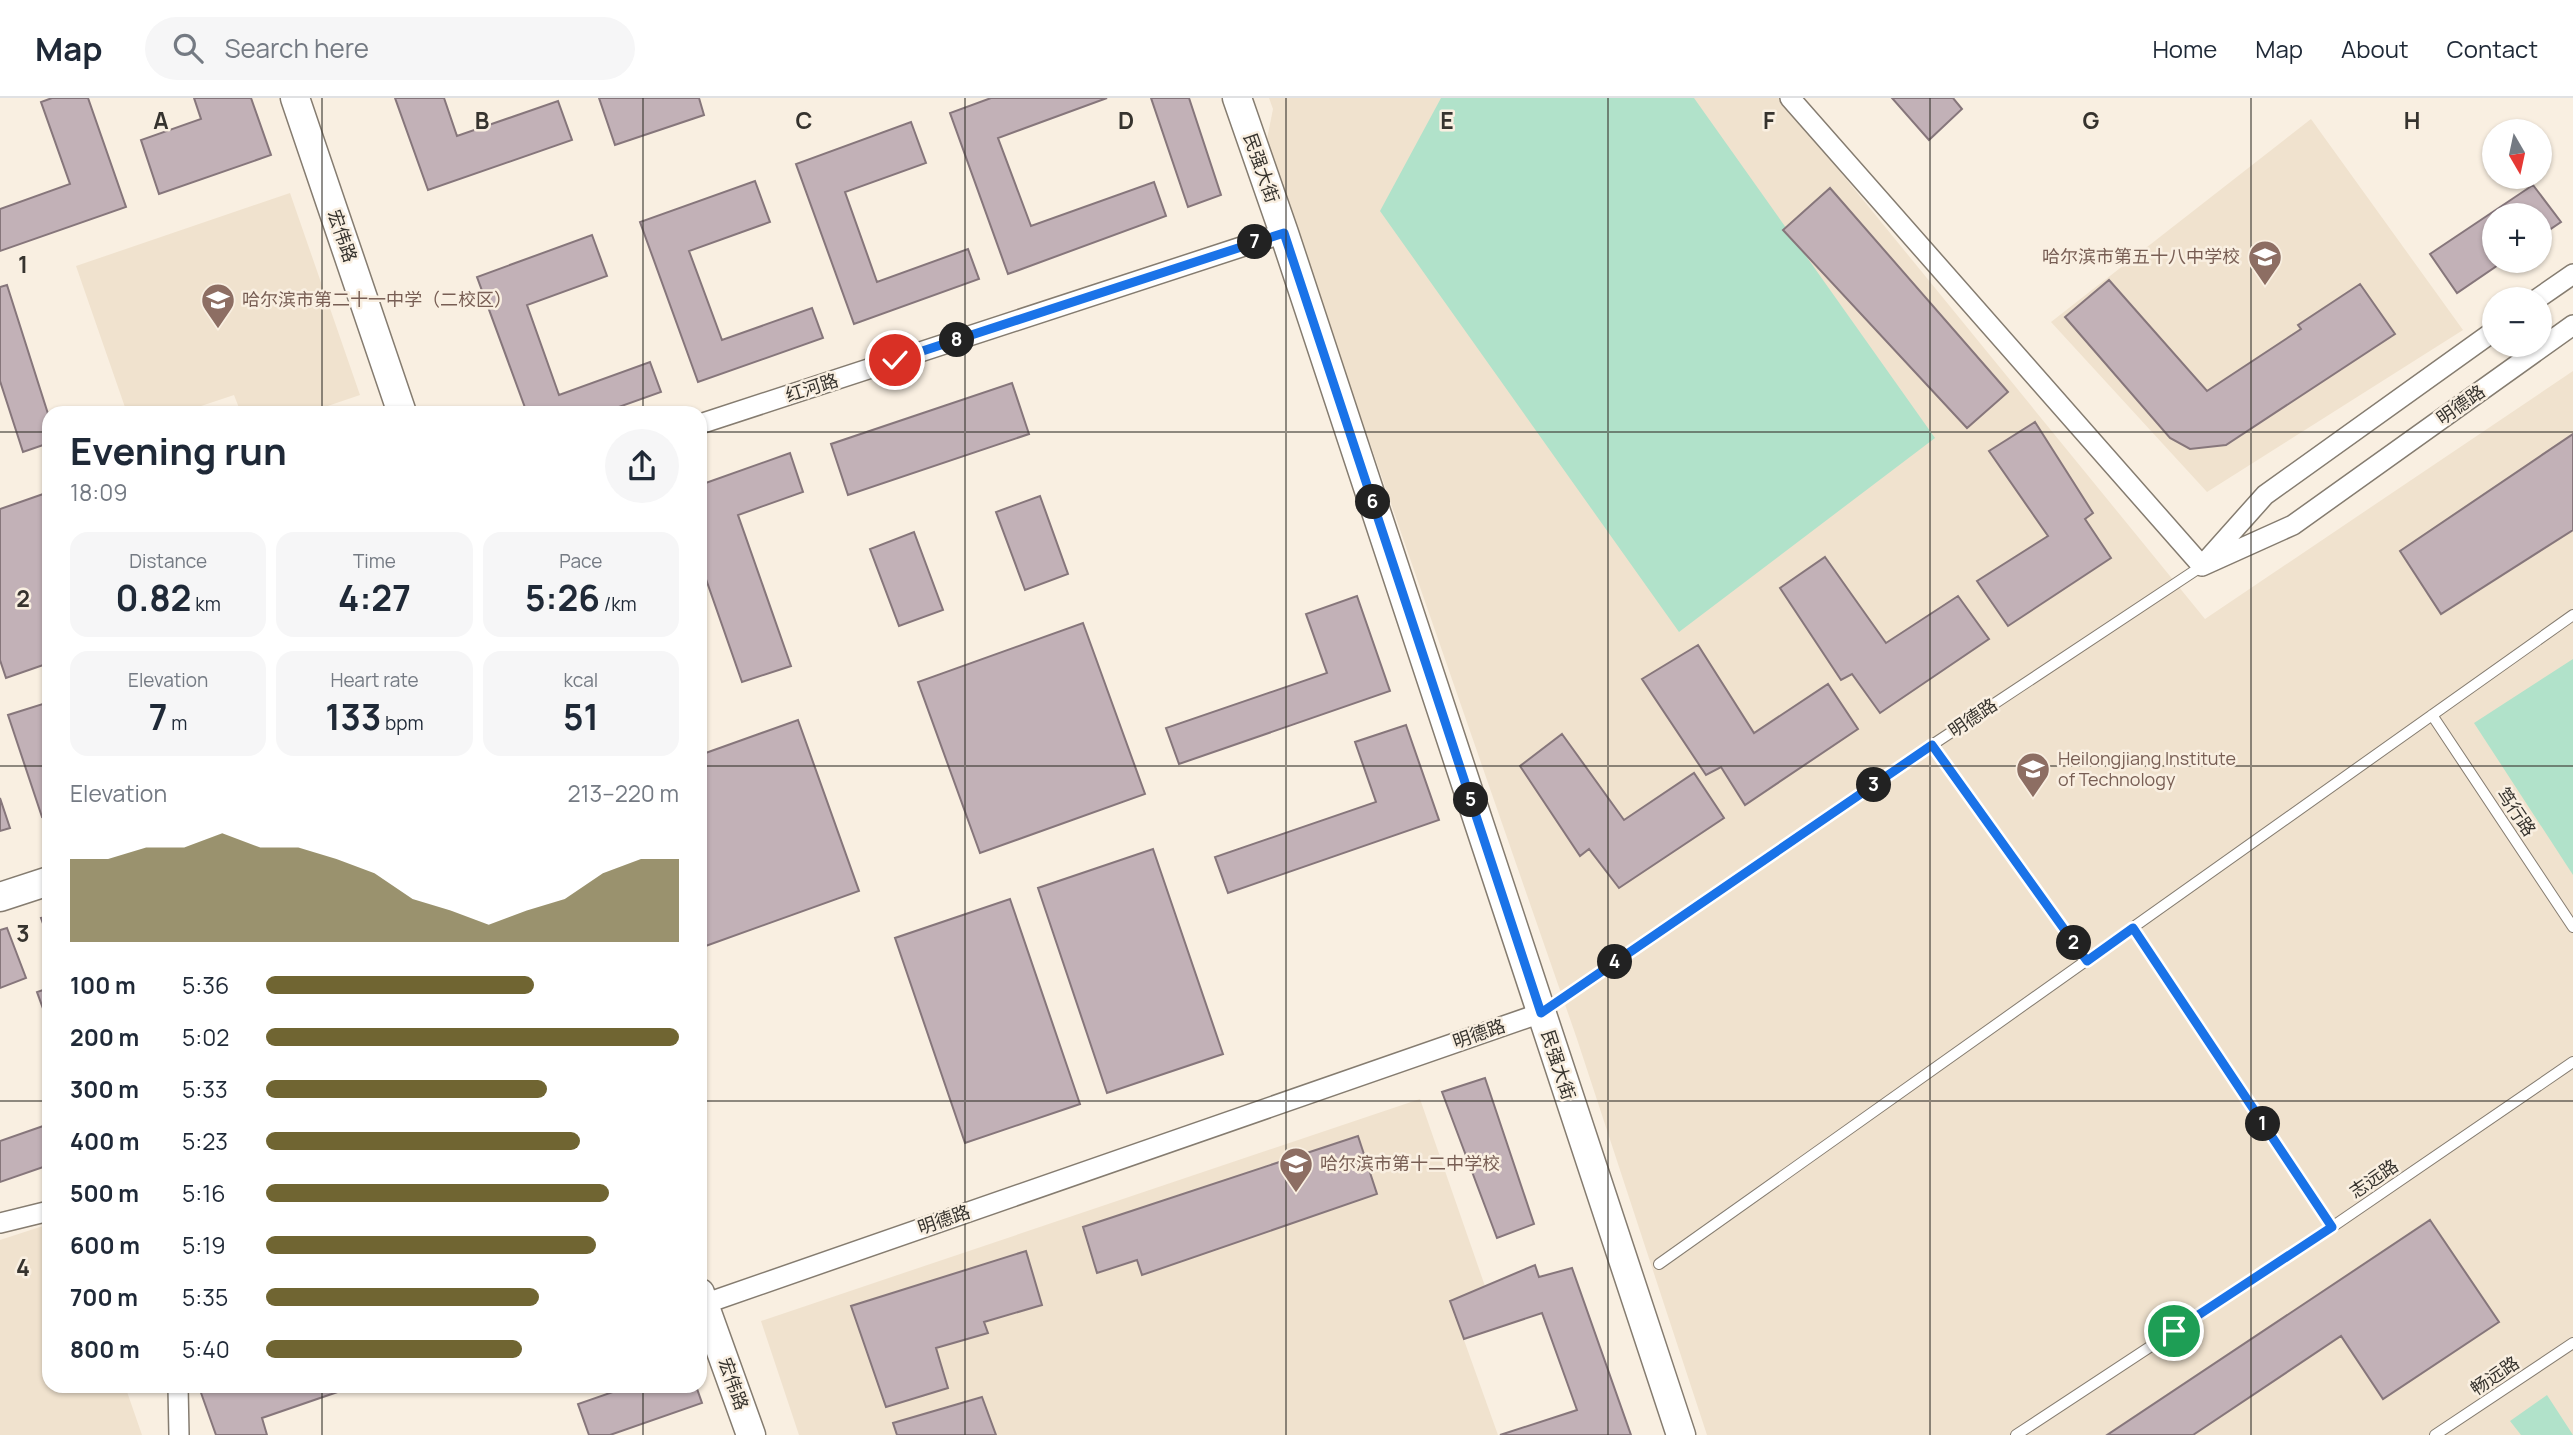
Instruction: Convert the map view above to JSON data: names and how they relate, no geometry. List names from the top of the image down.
{
  "streets": {
    "street": [
      "民强大街",
      "宏伟路",
      "红河路",
      "明德路"
    ],
    "lane": ["笃行路", "志远路", "畅远路"]
  },
  "crossings": [
    ["民强大街", "红河路"],
    ["民强大街", "明德路"]
  ],
  "places": {
    "school or university": [
      "哈尔滨市第五十八中学校",
      "哈尔滨市第二十一中学（二校区）",
      "Heilongjiang Institute of Technology",
      "哈尔滨市第十二中学校"
    ]
  },
  "north": "bottom",
  "page": {
    "header": "Map",
    "search": "Search here",
    "nav": [
      "Home",
      "Map",
      "About",
      "Contact"
    ],
    "map_buttons": ["+", "−"],
    "pins": [
      "7",
      "8",
      "6",
      "3",
      "5",
      "2",
      "4",
      "1"
    ],
    "heading": ["Evening run", "18:09"],
    "stats": [
      ["Distance", "0.82 km"],
      ["Time", "4:27"],
      ["Pace", "5:26 /km"],
      ["Elevation", "7 m"],
      ["Heart rate", "133 bpm"],
      ["kcal", "51"]
    ],
    "chart": ["Elevation", "213–220 m"],
    "list": [
      {
        "name": "100 m",
        "note": "5:36"
      },
      {
        "name": "200 m",
        "note": "5:02"
      },
      {
        "name": "300 m",
        "note": "5:33"
      },
      {
        "name": "400 m",
        "note": "5:23"
      },
      {
        "name": "500 m",
        "note": "5:16"
      },
      {
        "name": "600 m",
        "note": "5:19"
      },
      {
        "name": "700 m",
        "note": "5:35"
      },
      {
        "name": "800 m",
        "note": "5:40"
      }
    ]
  },
  "grid": {
    "columns": [
      "A",
      "B",
      "C",
      "D",
      "E",
      "F",
      "G",
      "H"
    ],
    "rows": [
      "1",
      "2",
      "3",
      "4"
    ]
  }
}
